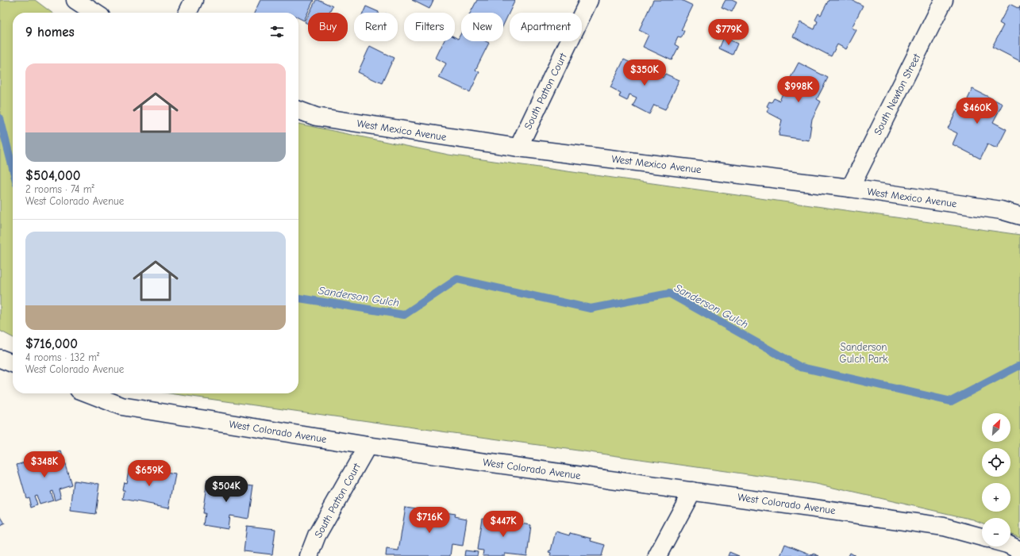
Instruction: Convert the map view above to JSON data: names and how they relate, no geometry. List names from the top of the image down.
{
  "streets": {
    "street": [
      "South Patton Court",
      "South Newton Street",
      "West Mexico Avenue",
      "West Colorado Avenue"
    ]
  },
  "crossings": [
    ["South Patton Court", "West Mexico Avenue"],
    ["South Patton Court", "West Colorado Avenue"],
    ["South Newton Street", "West Mexico Avenue"]
  ],
  "water": ["Sanderson Gulch"],
  "parks": ["Sanderson Gulch Park"],
  "north": "top right",
  "page": {
    "chip": [
      "Buy",
      "Rent",
      "Filters",
      "New",
      "Apartment"
    ],
    "heading": "9 homes",
    "price": [
      "$779K",
      "$350K",
      "$998K",
      "$460K",
      "$348K",
      "$659K",
      "$504K",
      "$716K",
      "$447K"
    ],
    "list": [
      {
        "name": "$504,000",
        "note": "2 rooms · 74 m² · West Colorado Avenue"
      },
      {
        "name": "$716,000",
        "note": "4 rooms · 132 m² · West Colorado Avenue"
      }
    ],
    "map_buttons": ["+", "−"]
  }
}
